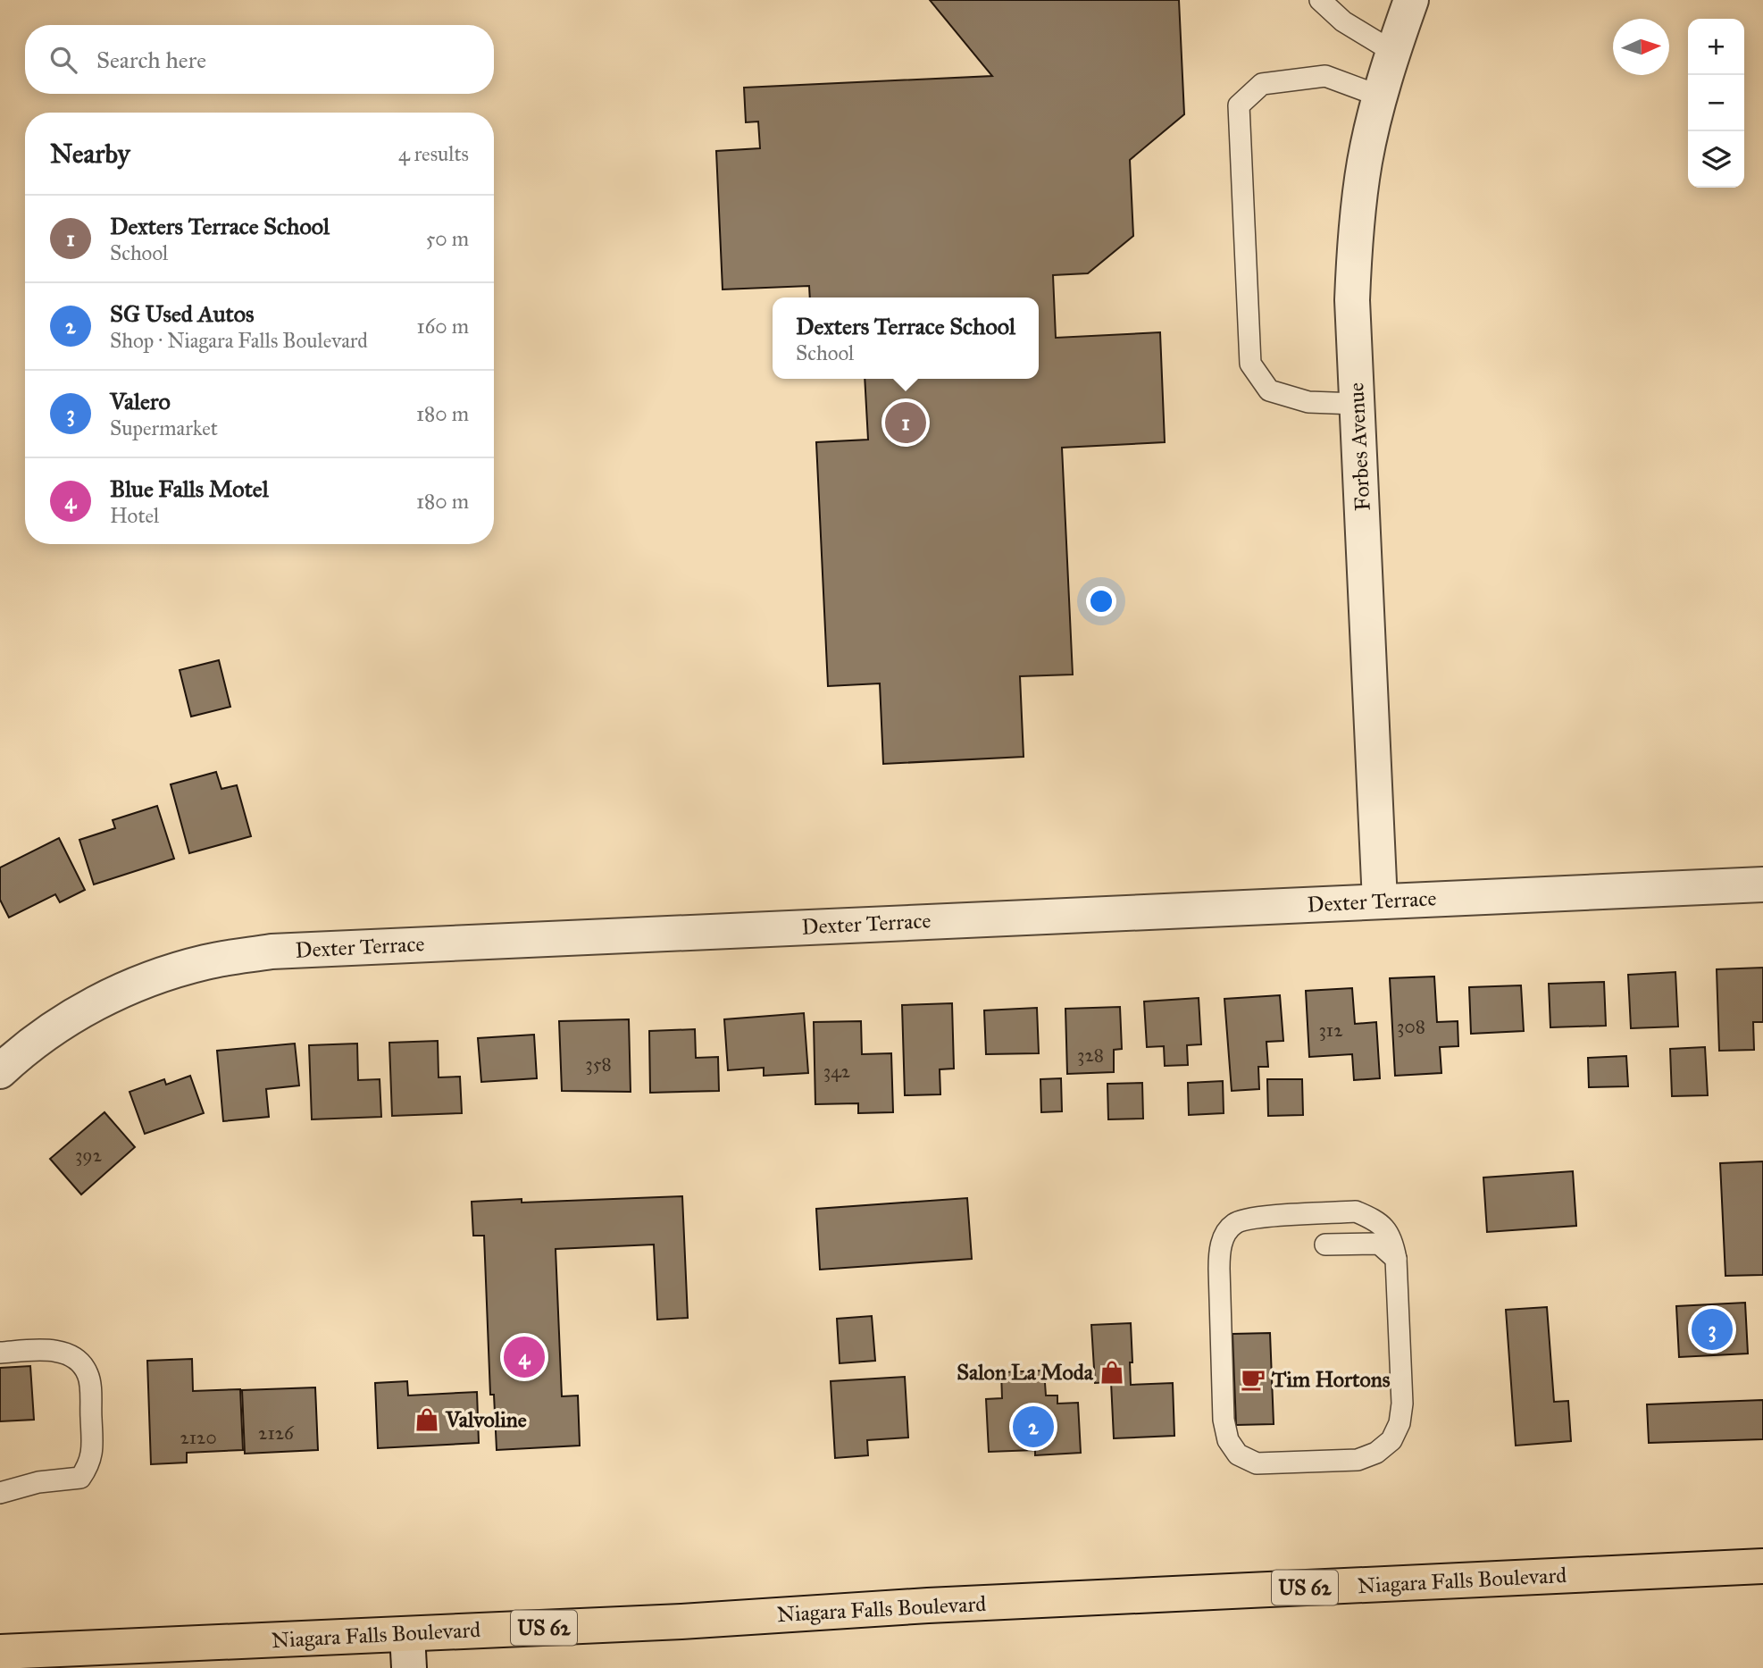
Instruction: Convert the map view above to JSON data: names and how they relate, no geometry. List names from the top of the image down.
{
  "streets": {
    "main road": ["Niagara Falls Boulevard", "US 62"],
    "street": ["Forbes Avenue", "Dexter Terrace"]
  },
  "crossings": [
    ["Forbes Avenue", "Dexter Terrace"]
  ],
  "places": {
    "shop": ["Salon La Moda", "Valvoline"],
    "cafe": ["Tim Hortons"]
  },
  "house_numbers": [
    "308",
    "312",
    "328",
    "358",
    "342",
    "392",
    "2126",
    "2120"
  ],
  "north": "right",
  "page": {
    "map_buttons": ["+", "−"],
    "search": "Search here",
    "heading": ["Nearby", "4 results"],
    "list": [
      {
        "mark": "1",
        "name": "Dexters Terrace School",
        "note": "School",
        "value": "50 m"
      },
      {
        "mark": "2",
        "name": "SG Used Autos",
        "note": "Shop · Niagara Falls Boulevard",
        "value": "160 m"
      },
      {
        "mark": "3",
        "name": "Valero",
        "note": "Supermarket",
        "value": "180 m"
      },
      {
        "mark": "4",
        "name": "Blue Falls Motel",
        "note": "Hotel",
        "value": "180 m"
      }
    ],
    "popup": ["Dexters Terrace School", "School"],
    "pins": [
      "1",
      "3",
      "4",
      "2"
    ]
  }
}
